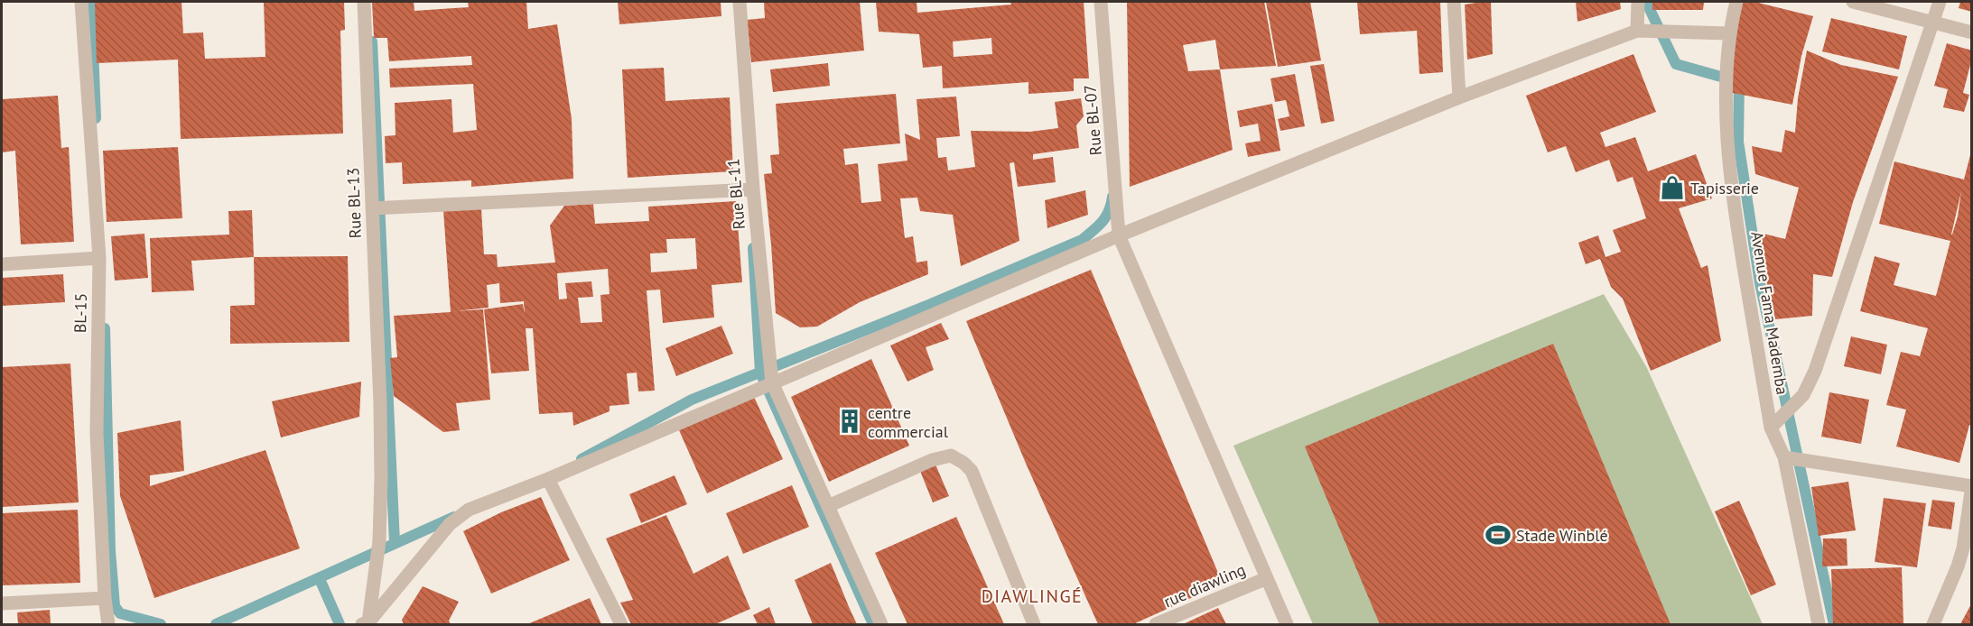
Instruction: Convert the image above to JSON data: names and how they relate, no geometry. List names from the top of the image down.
{
  "streets": {
    "street": [
      "Rue BL-07",
      "Rue BL-11",
      "Rue BL-13",
      "BL-15",
      "Avenue Fama Mademba",
      "rue diawling"
    ]
  },
  "crossings": [
    ["Rue BL-07", "rue diawling"]
  ],
  "districts": ["DIAWLINGÉ"],
  "places": {
    "shop": ["Tapisserie"],
    "building": ["centre commercial"],
    "sports": ["Stade Winblé"]
  }
}
